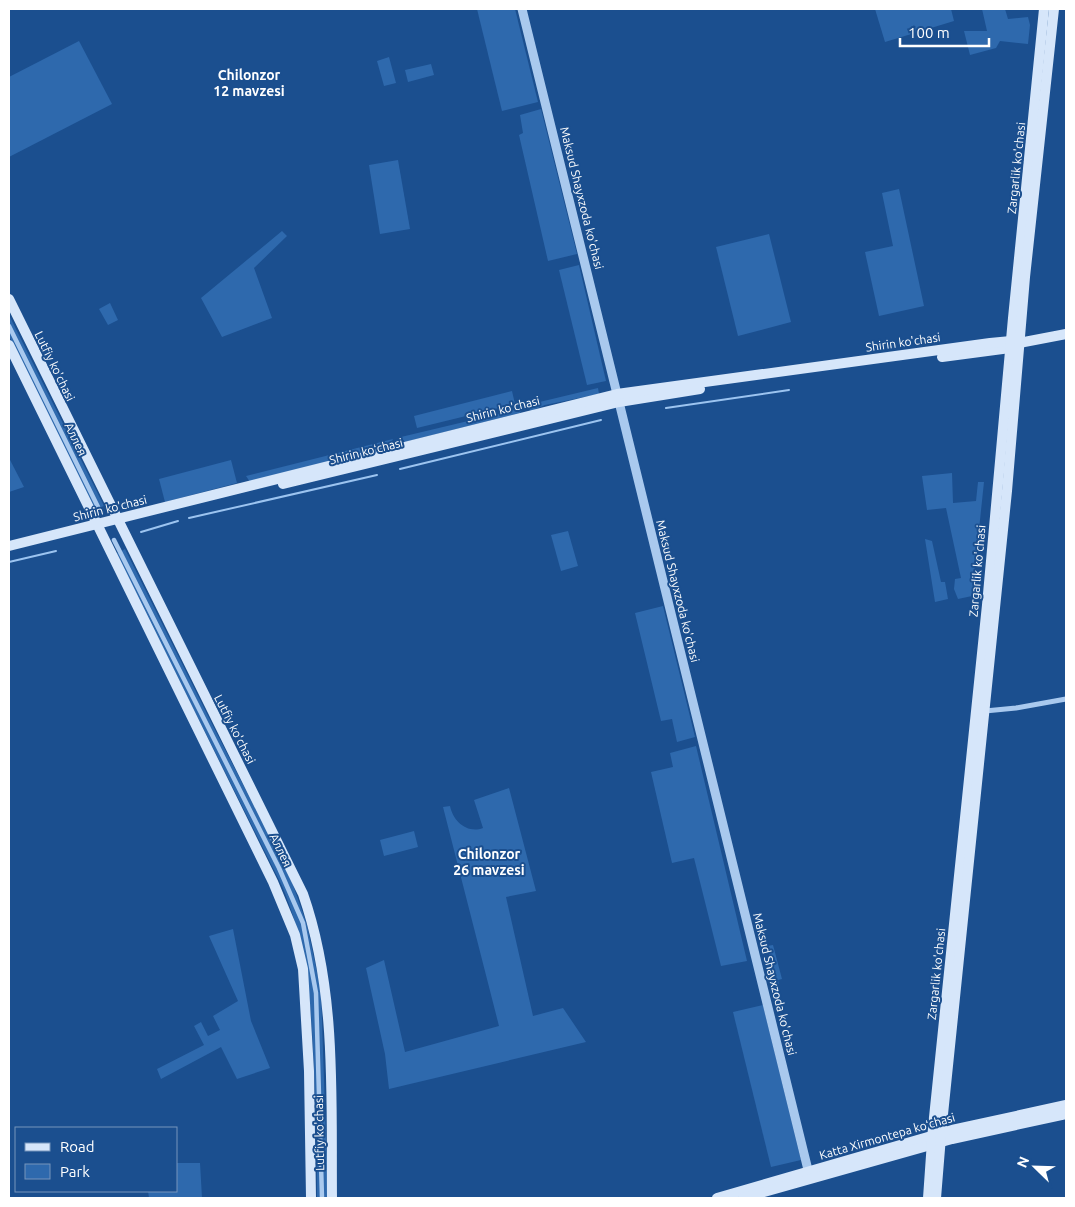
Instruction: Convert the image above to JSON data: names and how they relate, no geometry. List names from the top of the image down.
{
  "streets": {
    "main road": [
      "Zargarlik ko'chasi",
      "Shirin ko'chasi",
      "Lutfiy ko'chasi",
      "Katta Xirmontepa koʻchasi"
    ],
    "street": ["Maksud Shayxzoda ko'chasi", "Аллея"]
  },
  "crossings": [
    ["Zargarlik ko'chasi", "Shirin ko'chasi"],
    ["Zargarlik ko'chasi", "Katta Xirmontepa koʻchasi"],
    ["Maksud Shayxzoda ko'chasi", "Shirin ko'chasi"],
    ["Maksud Shayxzoda ko'chasi", "Katta Xirmontepa koʻchasi"],
    ["Shirin ko'chasi", "Lutfiy ko'chasi"]
  ],
  "districts": ["Chilonzor 12 mavzesi", "Chilonzor 26 mavzesi"],
  "legend": ["Road", "Park"],
  "scale_bar": "100 m",
  "north": "top left"
}
